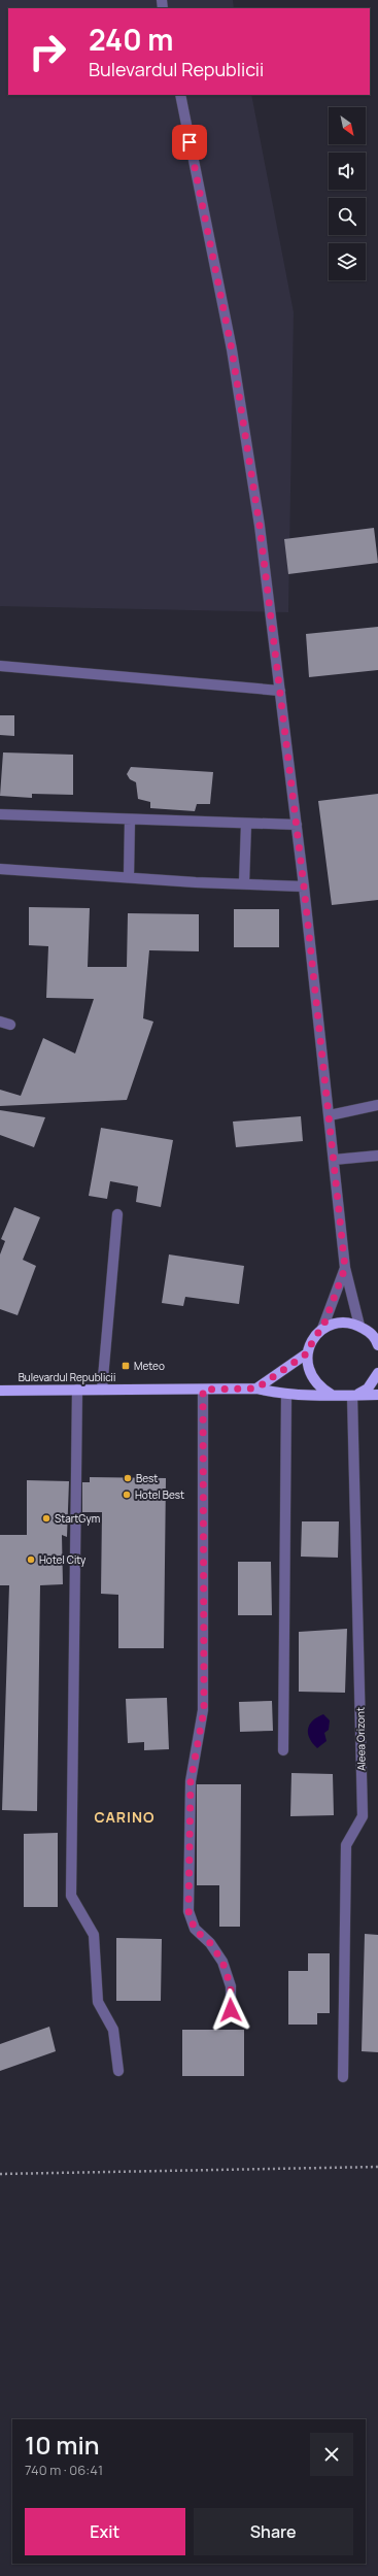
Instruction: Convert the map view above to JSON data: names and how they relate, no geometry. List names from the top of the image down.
{
  "streets": {
    "main road": ["Bulevardul Republicii"],
    "street": ["Aleea Orizont"]
  },
  "crossings": [
    ["Bulevardul Republicii", "Aleea Orizont"]
  ],
  "districts": ["CARINO"],
  "places": {
    "transit": ["Meteo"],
    "other": [
      "Best",
      "Hotel Best",
      "StartGym",
      "Hotel City"
    ]
  },
  "north": "bottom right",
  "page": {
    "turn": ["240 m", "Bulevardul Republicii"],
    "heading": ["10 min", "740 m · 06:41"],
    "buttons": ["Exit", "Share"]
  }
}
